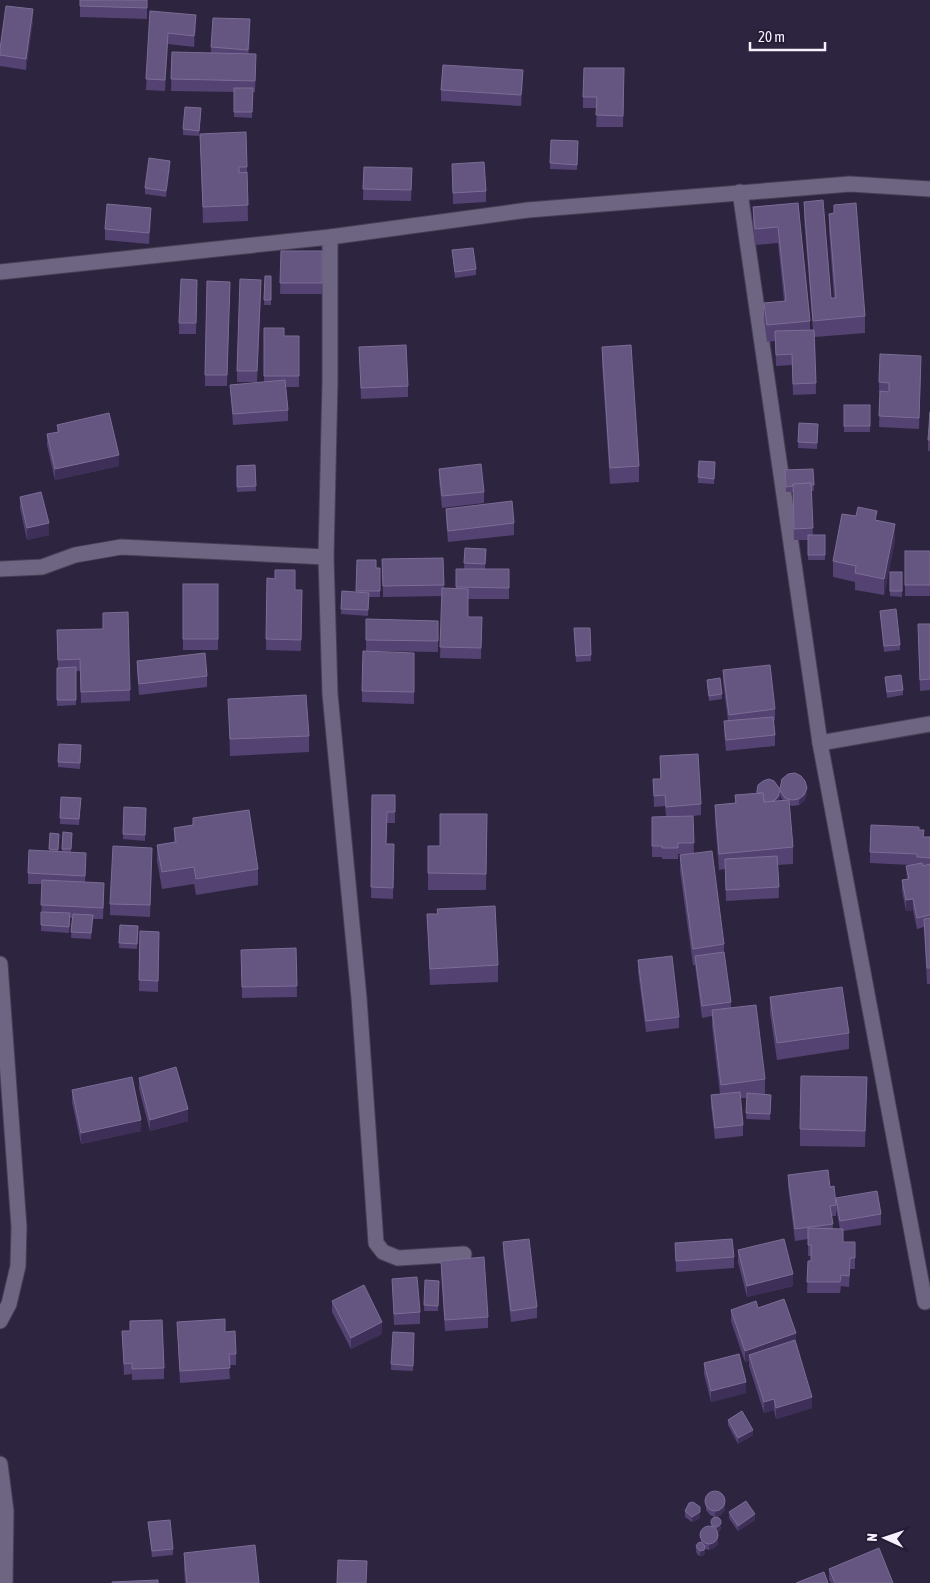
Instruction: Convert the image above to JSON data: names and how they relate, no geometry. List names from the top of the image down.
{
  "scale_bar": "20 m",
  "north": "left"
}
